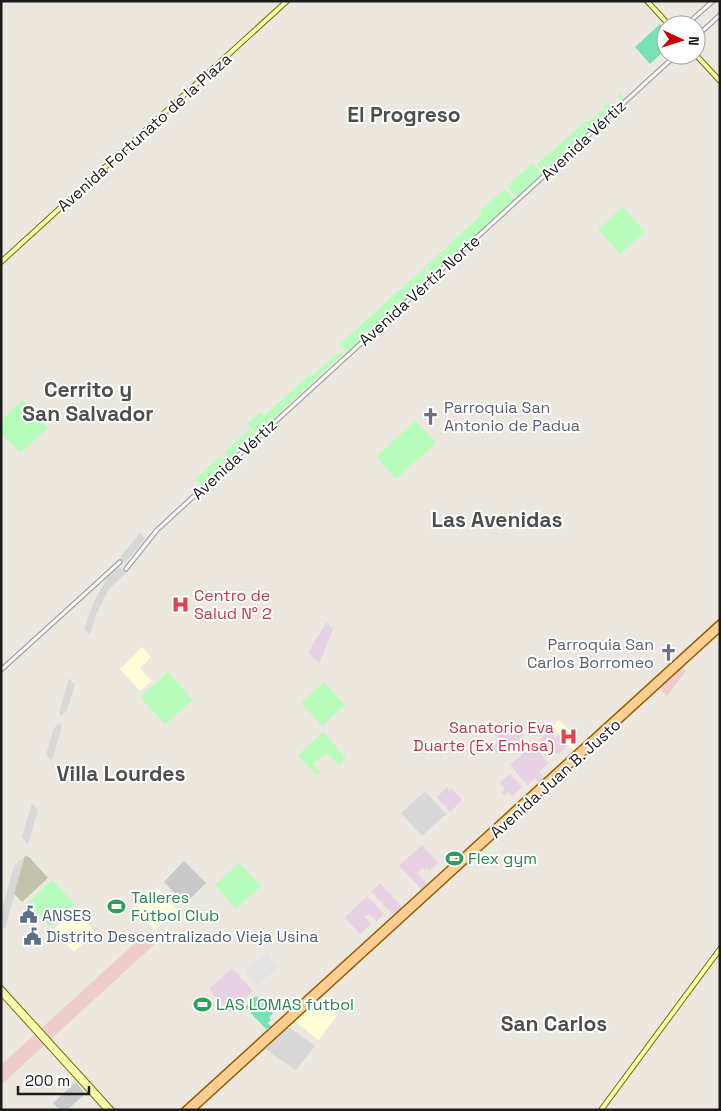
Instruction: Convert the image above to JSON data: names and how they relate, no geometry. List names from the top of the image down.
{
  "streets": {
    "main road": ["Avenida Fortunato de la Plaza", "Avenida Juan B. Justo"],
    "street": ["Avenida Vértiz", "Avenida Vértiz Norte"]
  },
  "crossings": [
    ["Avenida Vértiz", "Avenida Vértiz Norte"]
  ],
  "districts": [
    "El Progreso",
    "Cerrito y San Salvador",
    "Las Avenidas",
    "Villa Lourdes",
    "San Carlos"
  ],
  "places": {
    "church": ["Parroquia San Antonio de Padua", "Parroquia San Carlos Borromeo"],
    "hospital": ["Centro de Salud N° 2", "Sanatorio Eva Duarte (Ex Emhsa)"],
    "sports": ["Flex gym", "Talleres Fútbol Club", "LAS LOMAS futbol"],
    "public building": ["ANSES", "Distrito Descentralizado Vieja Usina"]
  },
  "scale_bar": "200 m",
  "north": "right"
}
